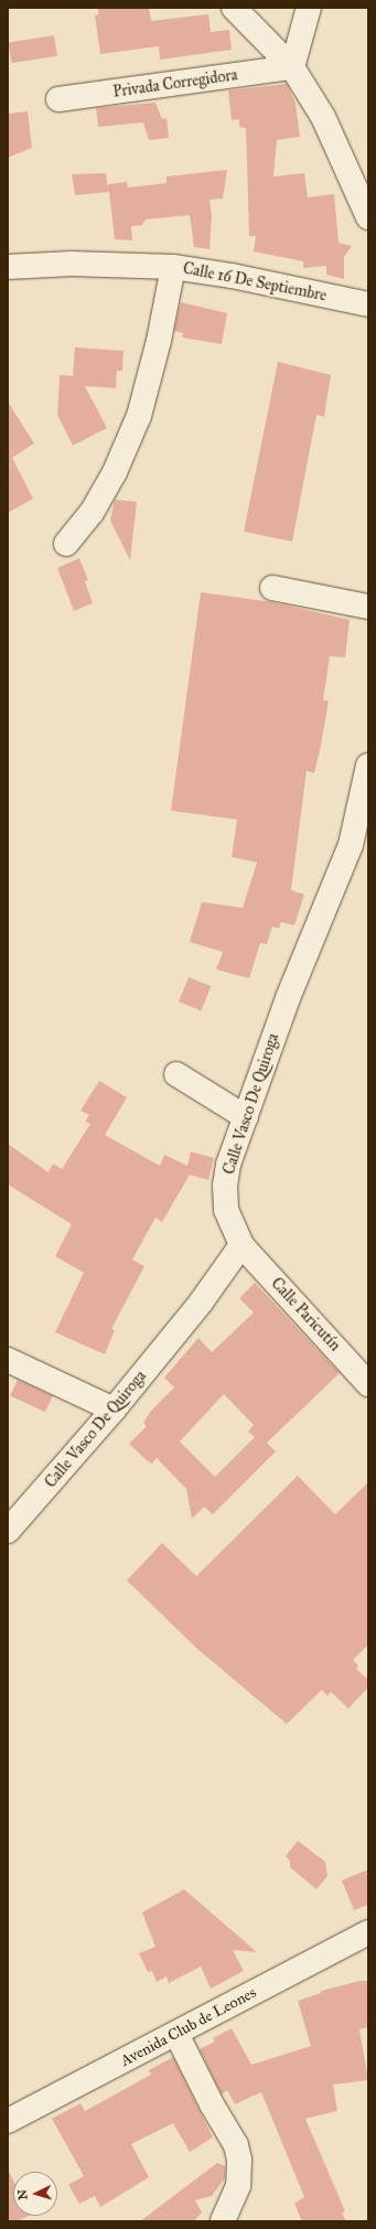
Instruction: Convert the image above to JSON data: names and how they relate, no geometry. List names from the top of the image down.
{
  "streets": {
    "street": [
      "Privada Corregidora",
      "Calle 16 De Septiembre",
      "Calle Vasco De Quiroga",
      "Calle Paricutín",
      "Avenida Club de Leones"
    ]
  },
  "crossings": [
    ["Calle Vasco De Quiroga", "Calle Paricutín"]
  ],
  "north": "left"
}
